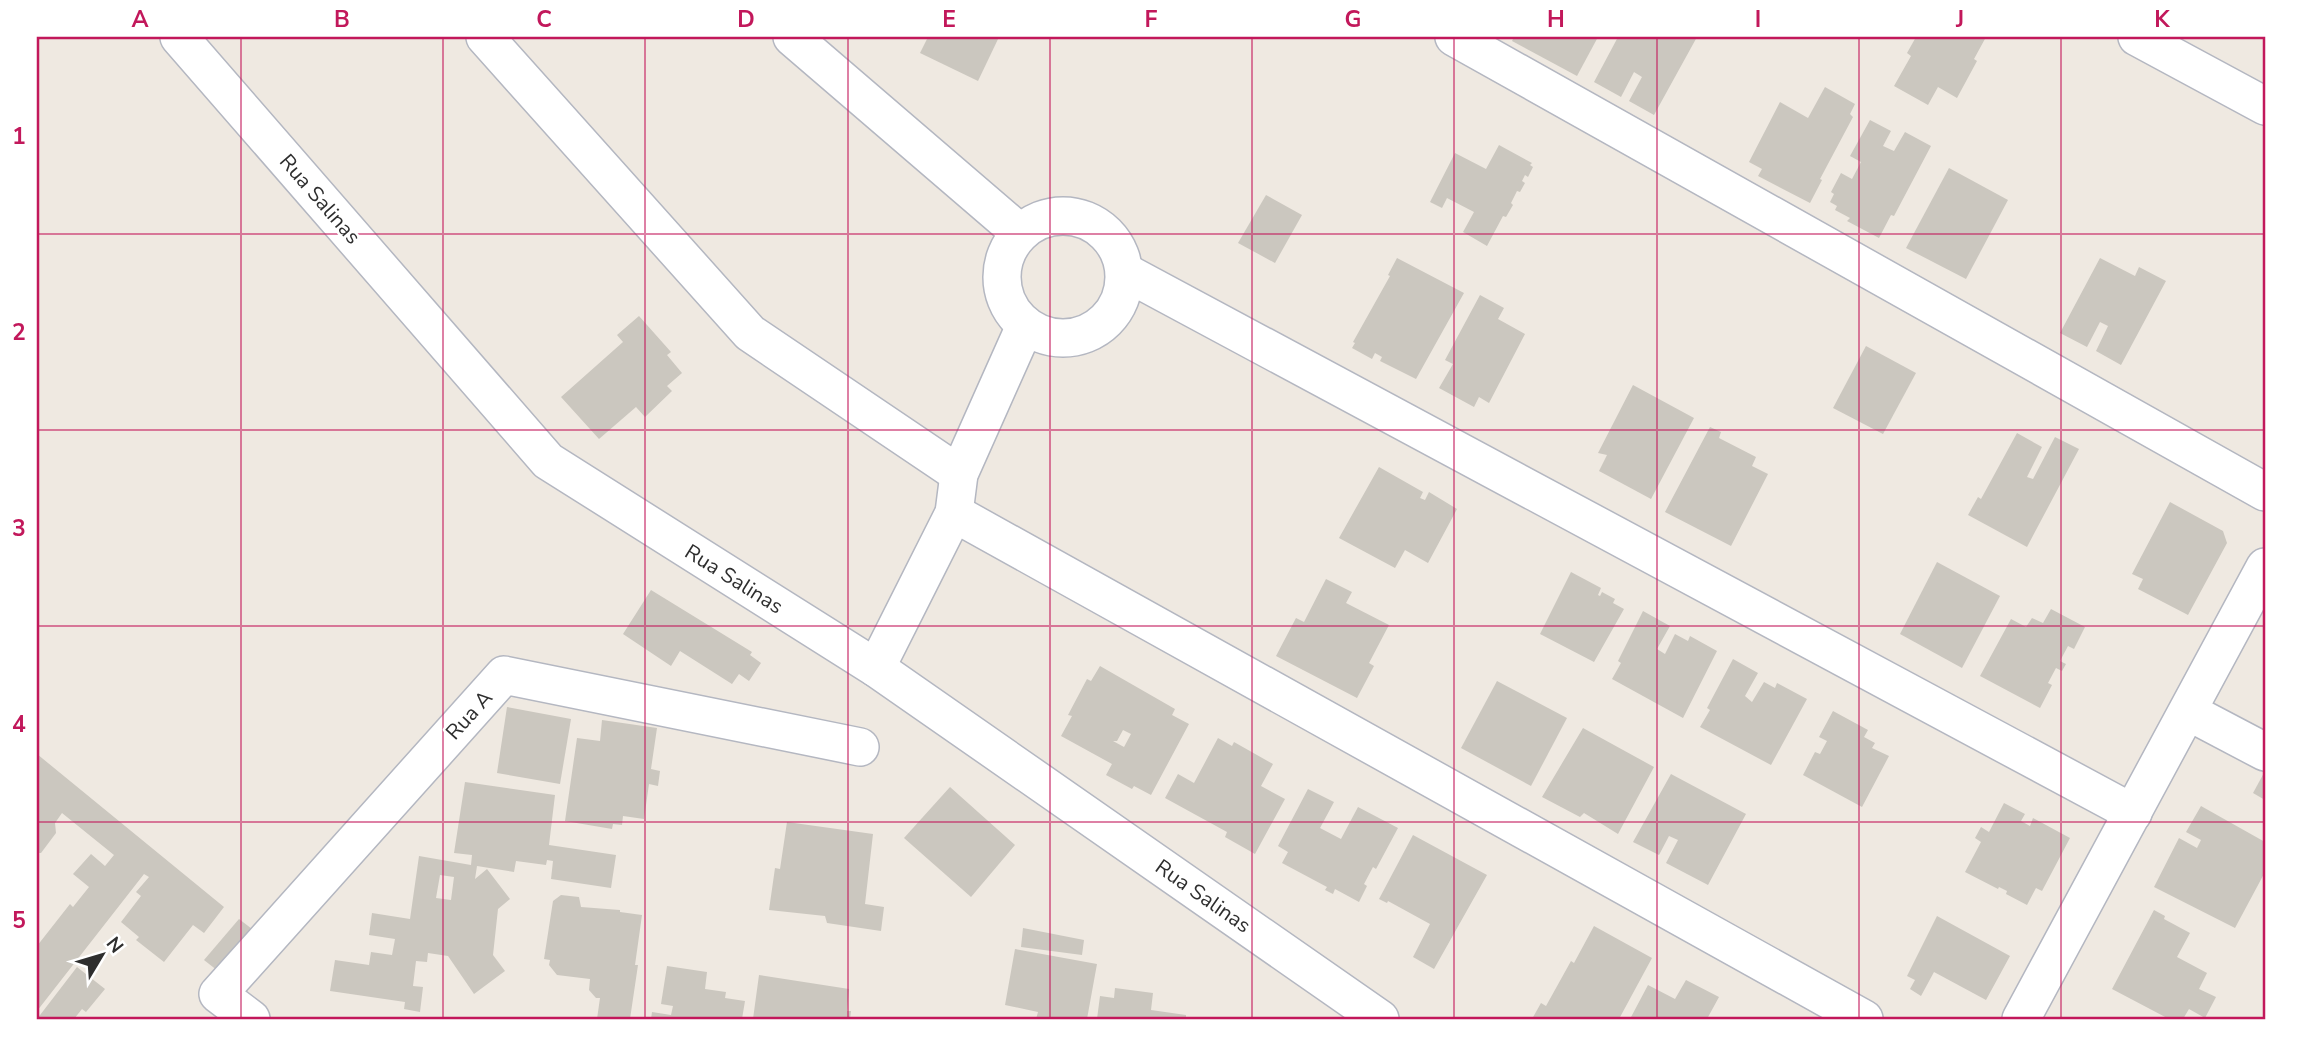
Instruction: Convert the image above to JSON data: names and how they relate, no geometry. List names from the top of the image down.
{
  "streets": {
    "street": ["Rua Salinas", "Rua A"]
  },
  "north": "top right",
  "grid": {
    "columns": [
      "A",
      "B",
      "C",
      "D",
      "E",
      "F",
      "G",
      "H",
      "I",
      "J",
      "K"
    ],
    "rows": [
      "1",
      "2",
      "3",
      "4",
      "5"
    ]
  }
}
